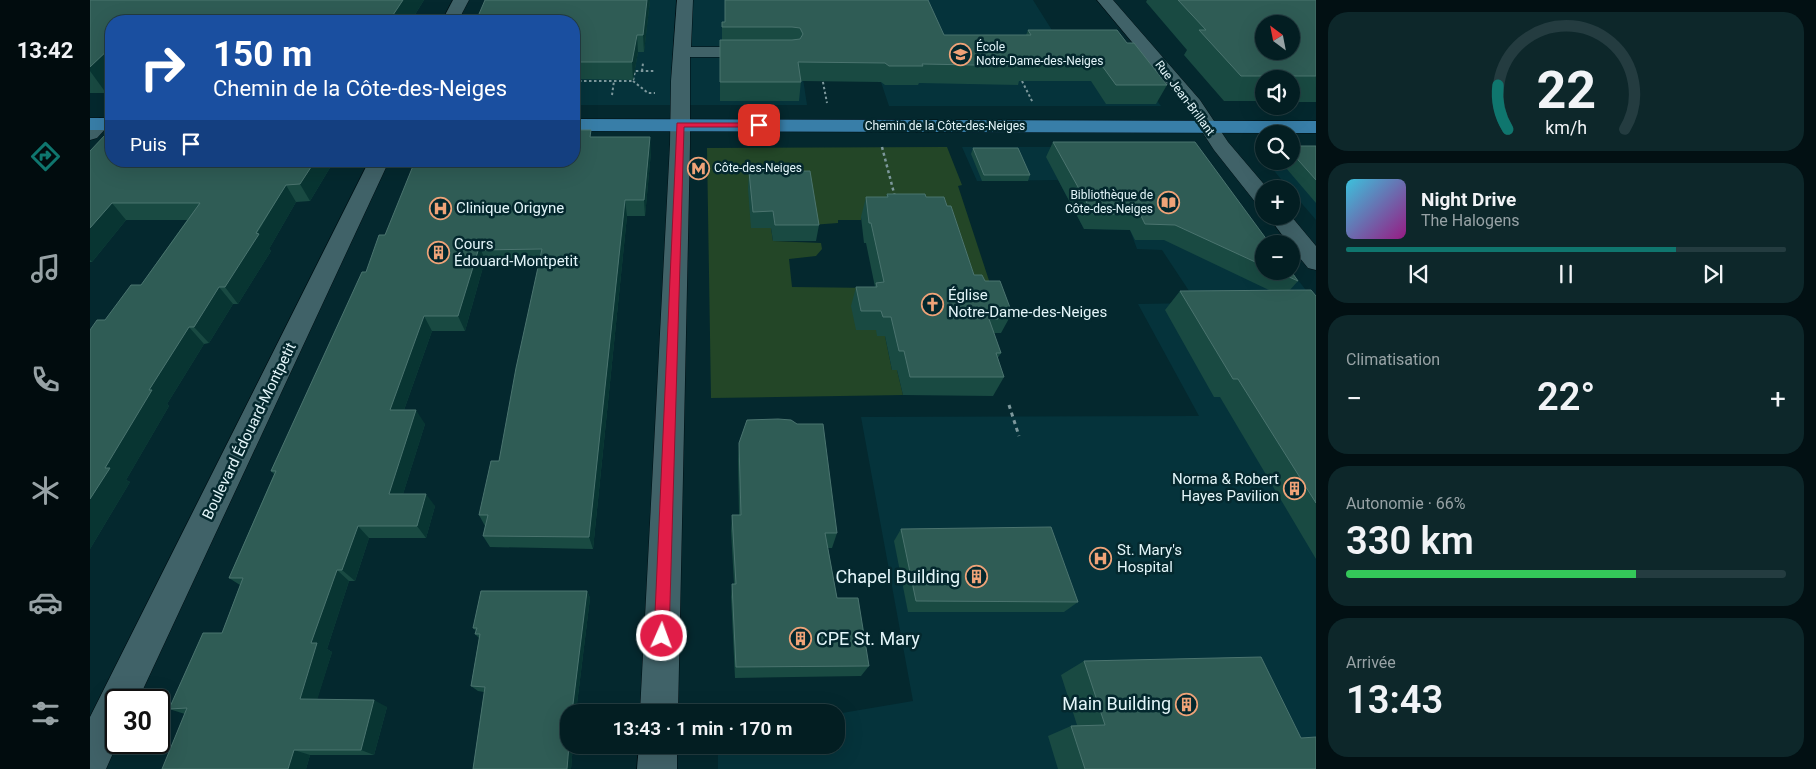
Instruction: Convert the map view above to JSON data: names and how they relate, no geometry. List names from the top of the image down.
{
  "streets": {
    "main road": ["Chemin de la Côte-des-Neiges"],
    "street": ["Rue Jean-Brillant", "Boulevard Édouard-Montpetit"]
  },
  "crossings": [
    ["Rue Jean-Brillant", "Chemin de la Côte-des-Neiges"]
  ],
  "places": {
    "school or university": ["École Notre-Dame-des-Neiges"],
    "metro station": ["Côte-des-Neiges"],
    "library": ["Bibliothèque de Côte-des-Neiges"],
    "hospital": ["Clinique Origyne", "St. Mary's Hospital"],
    "building": [
      "Cours Édouard-Montpetit",
      "Norma & Robert Hayes Pavilion",
      "Chapel Building",
      "CPE St. Mary",
      "Main Building"
    ],
    "church": ["Église Notre-Dame-des-Neiges"]
  },
  "north": "top left",
  "page": {
    "tabs": "13:42",
    "map_buttons": ["+", "−"],
    "turn": ["150 m", "Chemin de la Côte-des-Neiges"],
    "then": "Puis",
    "song": ["Night Drive", "The Halogens"],
    "tile": [
      "Climatisation",
      ["Autonomie · 66%", "330 km"],
      ["Arrivée", "13:43"]
    ],
    "heat": ["−", "22°", "+"],
    "limit": "30",
    "trip": "13:43 · 1 min · 170 m",
    "gauge": ["22", "km/h"]
  }
}
